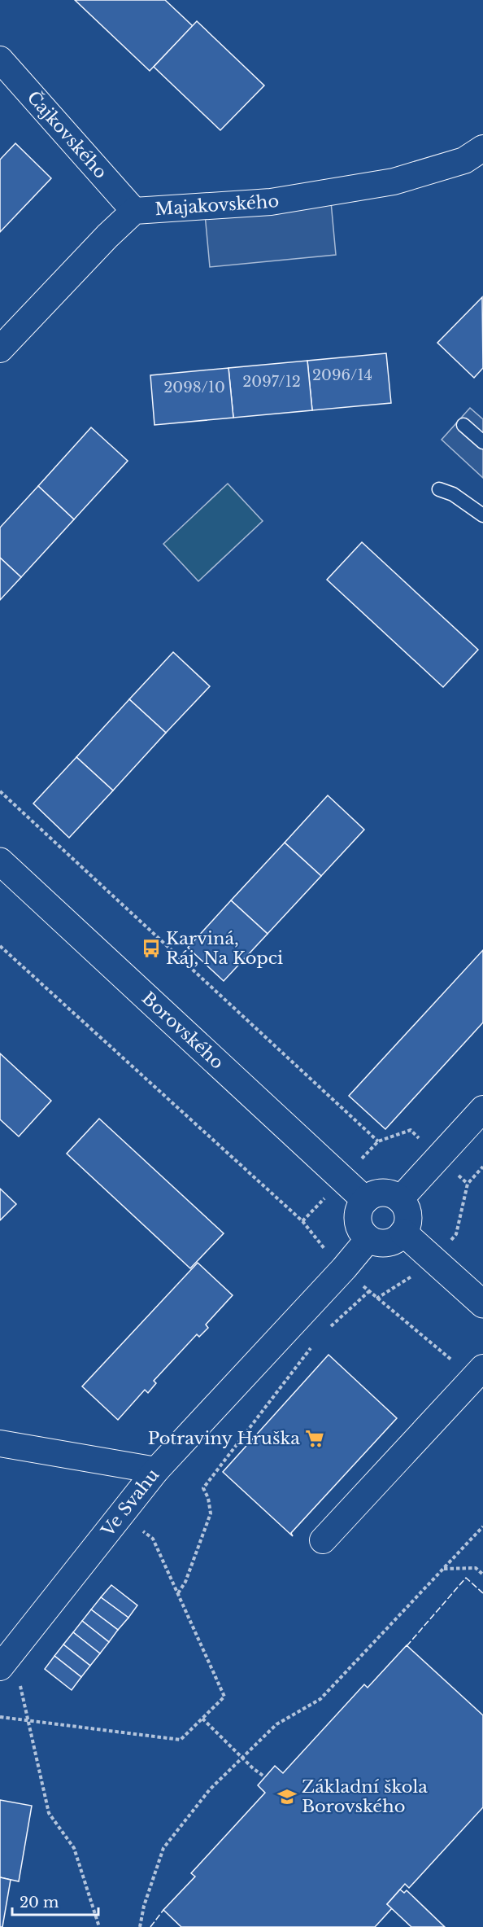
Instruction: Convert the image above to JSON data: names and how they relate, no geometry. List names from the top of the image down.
{
  "streets": {
    "main road": ["Borovského"],
    "street": ["Čajkovského", "Majakovského", "Ve Svahu"]
  },
  "crossings": [
    ["Čajkovského", "Majakovského"],
    ["Borovského", "Ve Svahu"]
  ],
  "places": {
    "bus stop": ["Karviná, Ráj, Na Kopci"],
    "supermarket": ["Potraviny Hruška"],
    "school or university": ["Základní škola Borovského"]
  },
  "house_numbers": ["2096/14", "2097/12", "2098/10"],
  "scale_bar": "20 m"
}
